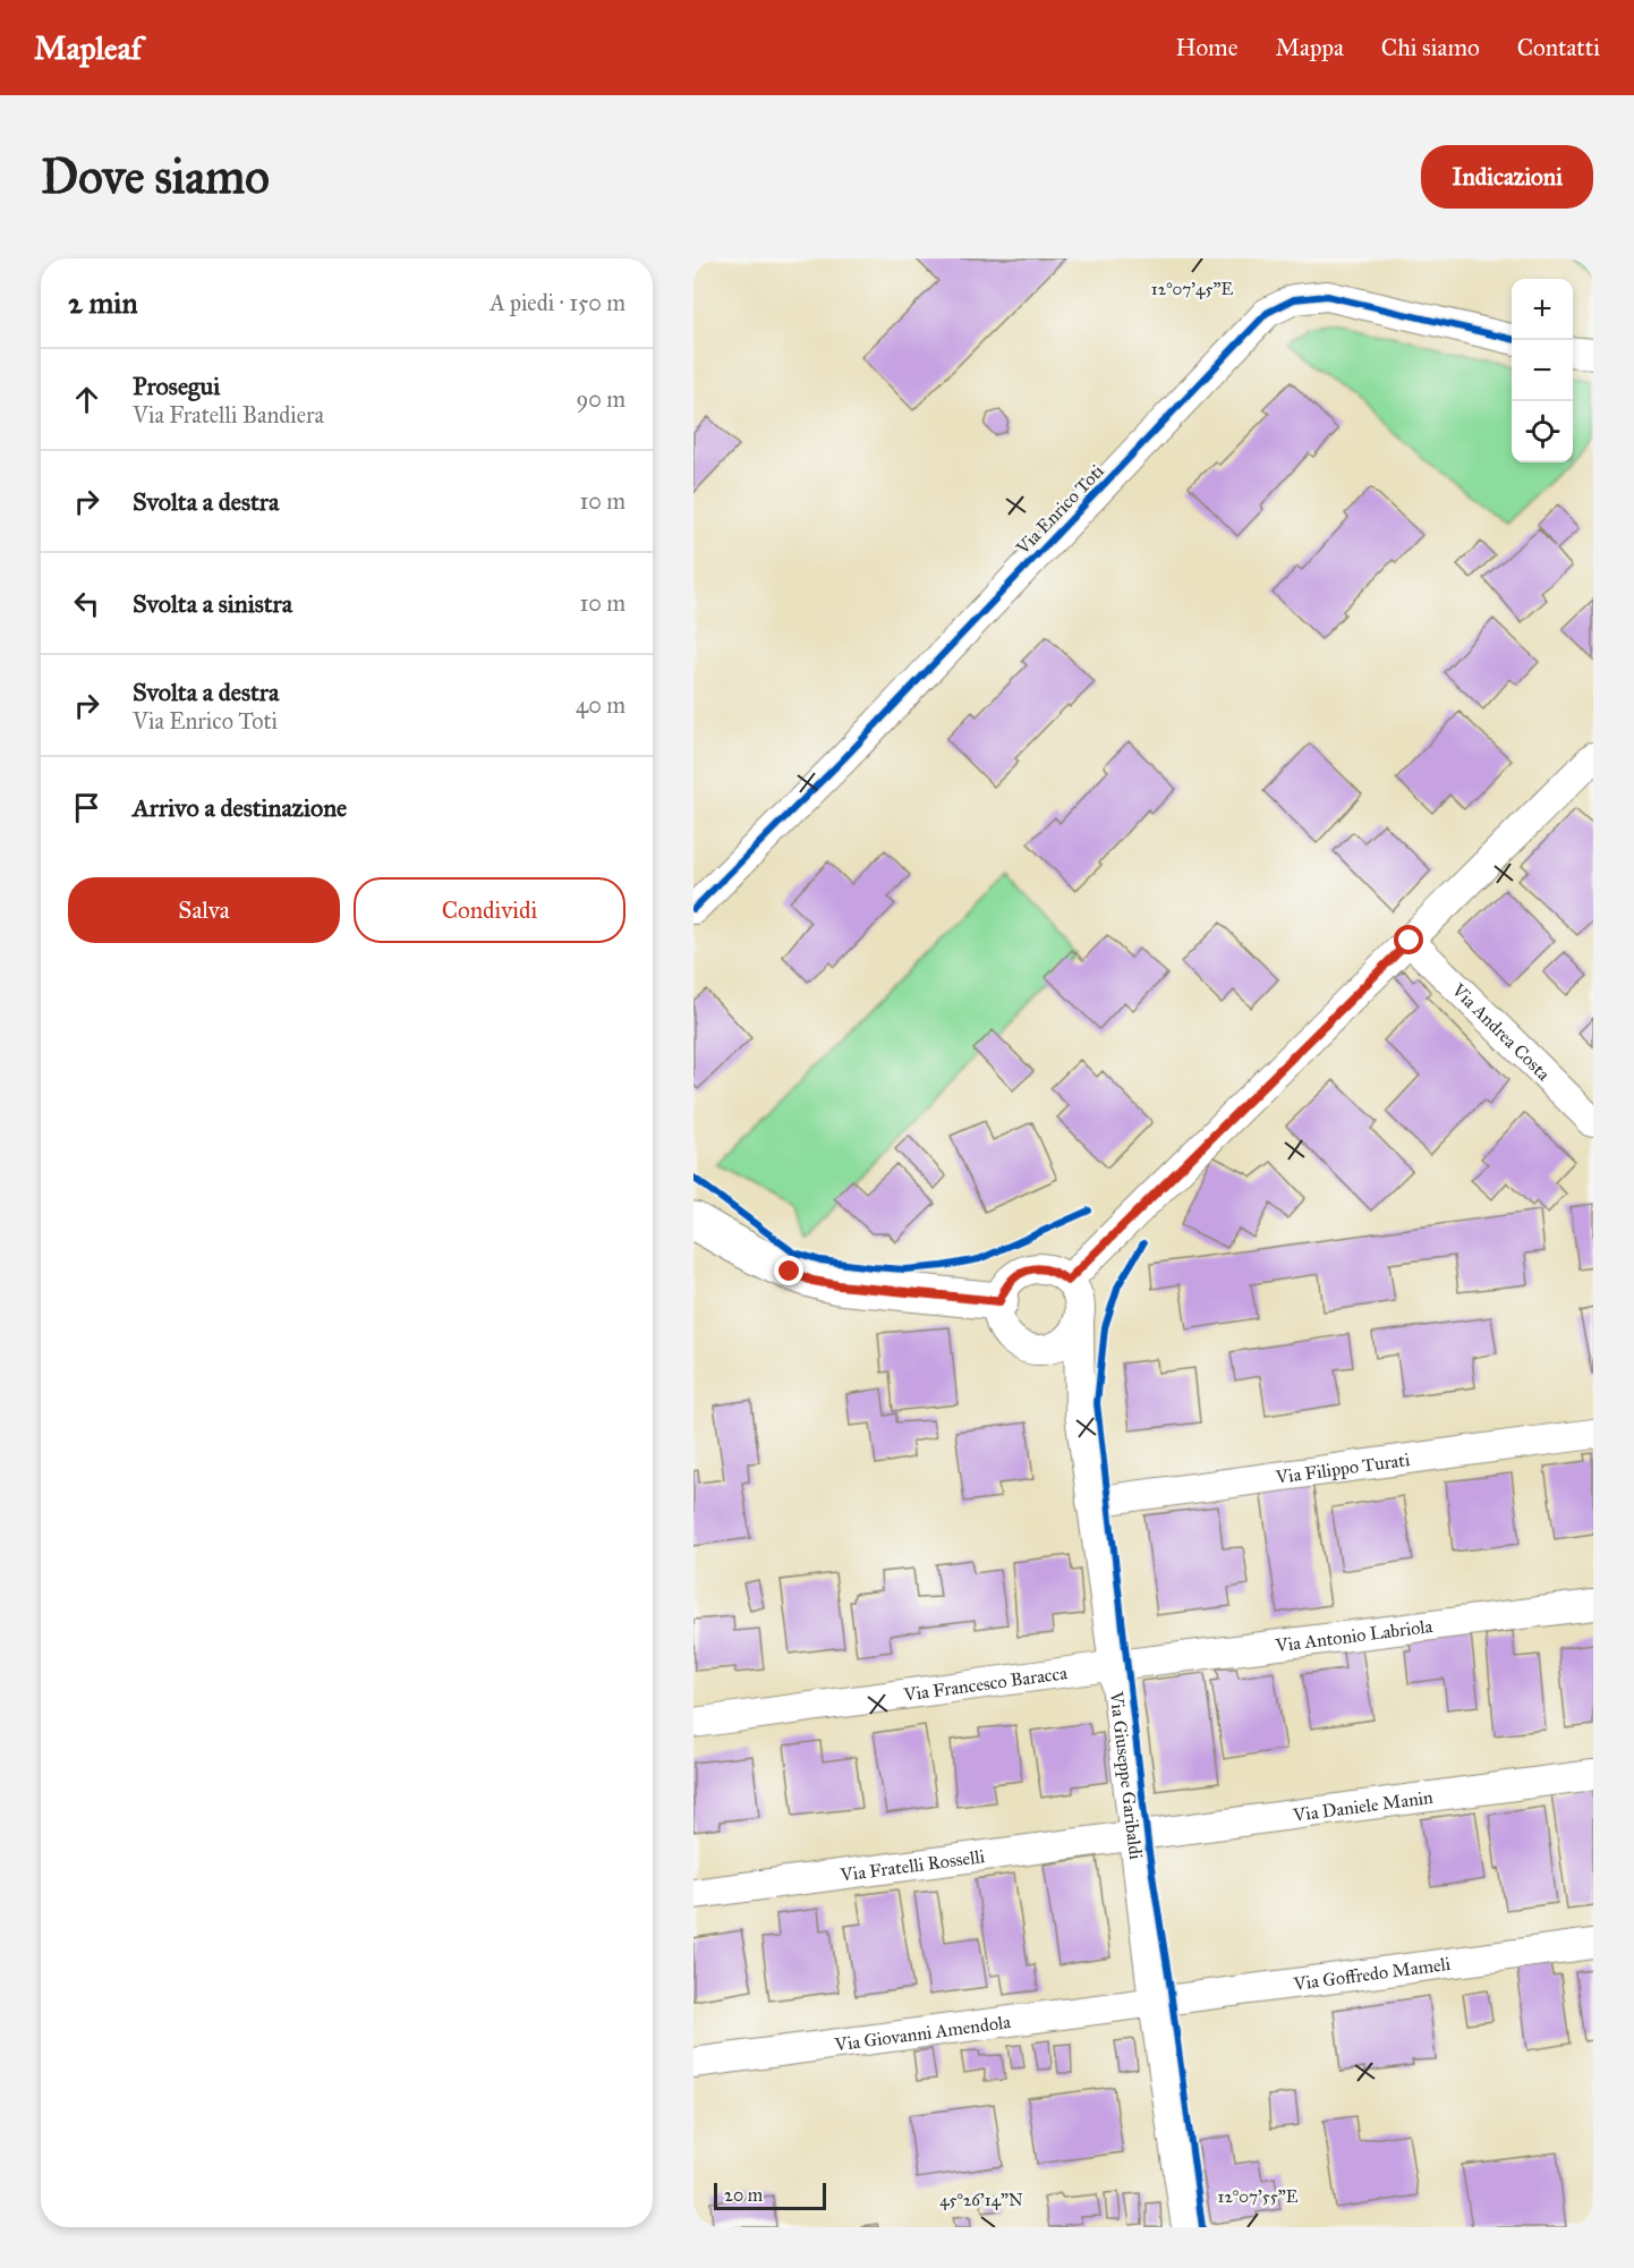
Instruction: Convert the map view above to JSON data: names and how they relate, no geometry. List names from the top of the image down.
{
  "streets": {
    "street": [
      "Via Enrico Toti",
      "Via Andrea Costa",
      "Via Filippo Turati",
      "Via Antonio Labriola",
      "Via Francesco Baracca",
      "Via Giuseppe Garibaldi",
      "Via Daniele Manin",
      "Via Fratelli Rosselli",
      "Via Goffredo Mameli",
      "Via Giovanni Amendola"
    ]
  },
  "crossings": [
    ["Via Filippo Turati", "Via Giuseppe Garibaldi"],
    ["Via Antonio Labriola", "Via Francesco Baracca"],
    ["Via Antonio Labriola", "Via Giuseppe Garibaldi"],
    ["Via Francesco Baracca", "Via Giuseppe Garibaldi"],
    ["Via Giuseppe Garibaldi", "Via Daniele Manin"],
    ["Via Giuseppe Garibaldi", "Via Fratelli Rosselli"],
    ["Via Giuseppe Garibaldi", "Via Goffredo Mameli"],
    ["Via Giuseppe Garibaldi", "Via Giovanni Amendola"],
    ["Via Daniele Manin", "Via Fratelli Rosselli"],
    ["Via Goffredo Mameli", "Via Giovanni Amendola"]
  ],
  "scale_bar": "20 m",
  "page": {
    "header": "Mapleaf",
    "nav": [
      "Home",
      "Mappa",
      "Chi siamo",
      "Contatti"
    ],
    "buttons": [
      "Indicazioni",
      ["Salva", "Condividi"]
    ],
    "title": "Dove siamo",
    "heading": ["2 min", "A piedi · 150 m"],
    "map_buttons": ["+", "−"],
    "list": [
      ["Prosegui", "Via Fratelli Bandiera", "90 m"],
      ["Svolta a destra", "10 m"],
      ["Svolta a sinistra", "10 m"],
      ["Svolta a destra", "Via Enrico Toti", "40 m"],
      "Arrivo a destinazione"
    ],
    "scale": "20 m"
  },
  "coordinates": ["12°07'45\"E", "12°07'55\"E", "45°26'14\"N"]
}
